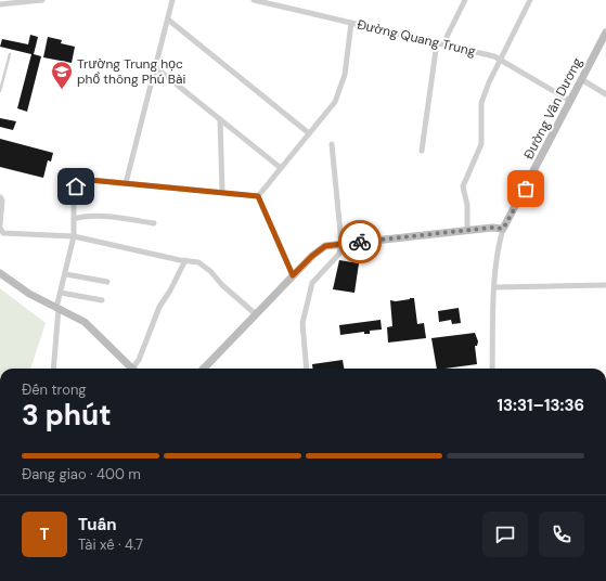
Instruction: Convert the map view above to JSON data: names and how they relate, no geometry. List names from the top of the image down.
{
  "streets": {
    "street": ["Đường Quang Trung", "Đường Vân Dương"]
  },
  "crossings": [
    ["Đường Quang Trung", "Đường Vân Dương"]
  ],
  "places": {
    "school or university": ["Trường Trung học phổ thông Phú Bài"]
  },
  "page": {
    "heading": ["3 phút", "Đến trong", "13:31–13:36"],
    "panel": ["Tuấn", "Tài xế · 4.7"],
    "bar": "Đang giao · 400 m",
    "round": "T"
  }
}
